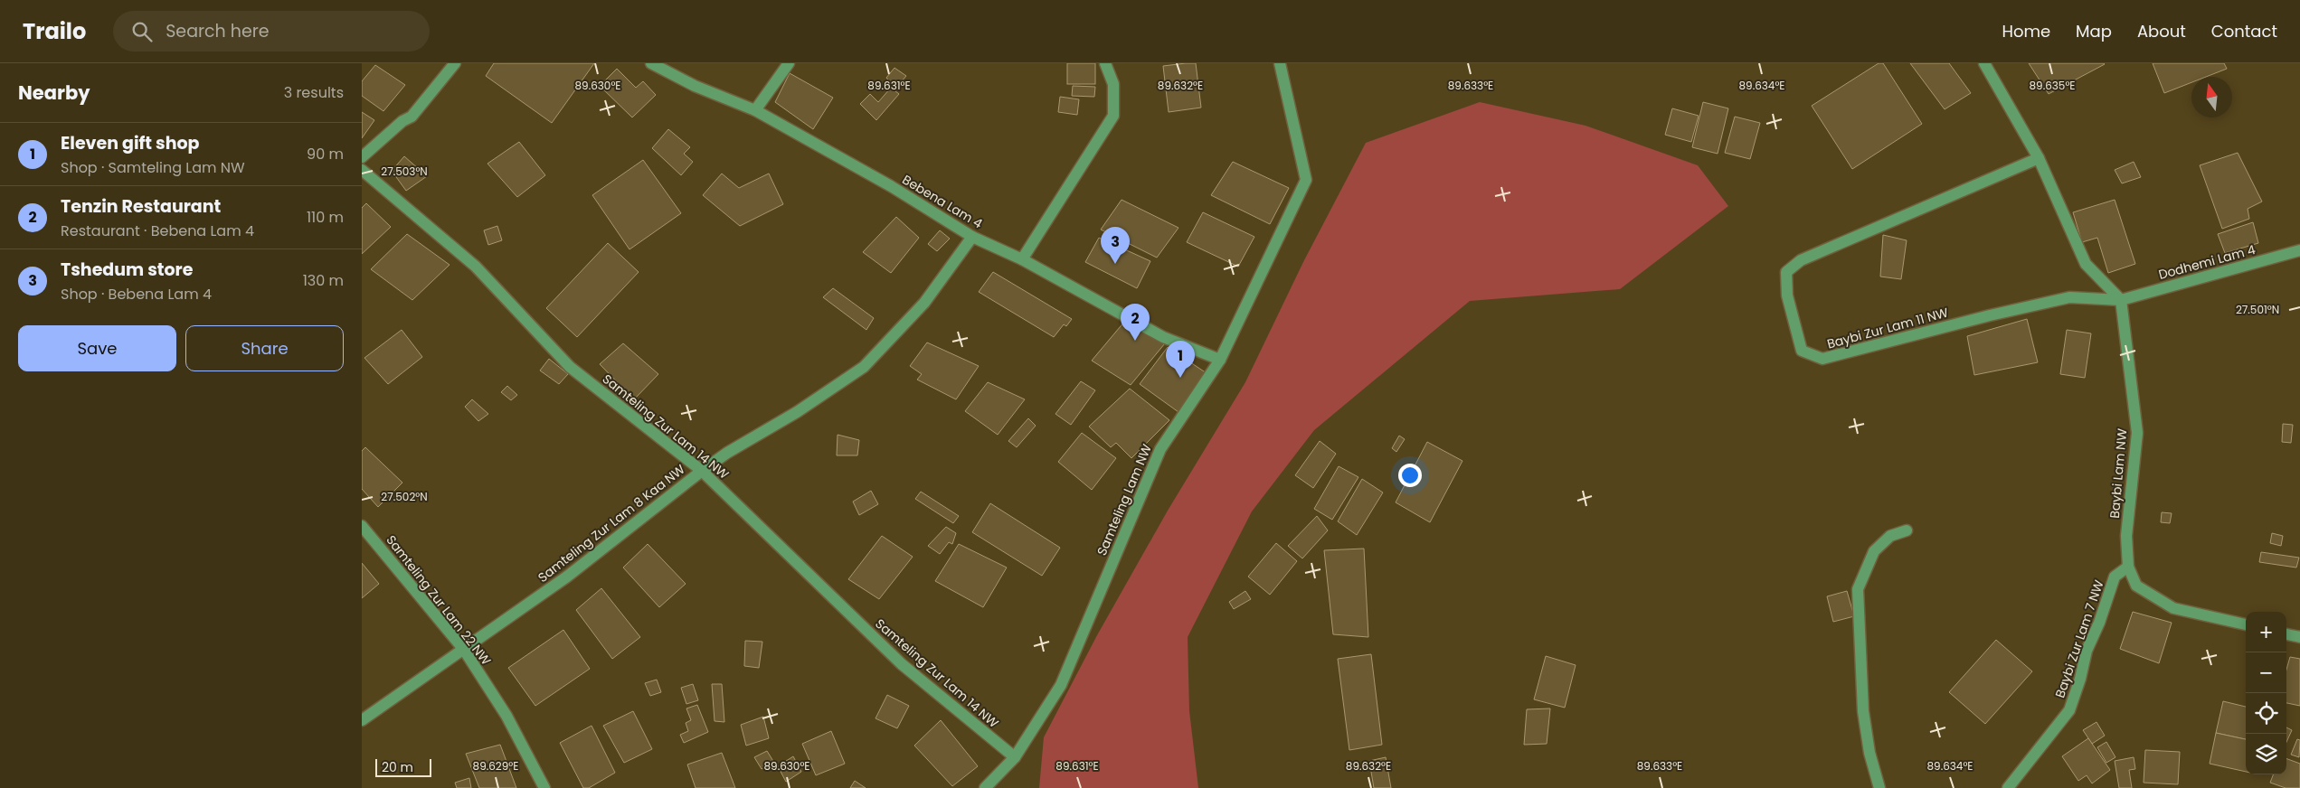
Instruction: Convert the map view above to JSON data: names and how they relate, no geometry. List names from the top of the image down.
{
  "streets": {
    "street": [
      "Bebena Lam 4",
      "Dodhemi Lam 4",
      "Baybi Zur Lam 11 NW",
      "Samteling Zur Lam 14 NW",
      "Baybi Lam NW",
      "Samteling Lam NW",
      "Samteling Zur Lam 8 Kaa NW",
      "Samteling Zur Lam 22 NW",
      "Baybi Zur Lam 7 NW"
    ]
  },
  "crossings": [
    ["Bebena Lam 4", "Samteling Lam NW"],
    ["Bebena Lam 4", "Samteling Zur Lam 8 Kaa NW"],
    ["Dodhemi Lam 4", "Baybi Zur Lam 11 NW"],
    ["Dodhemi Lam 4", "Baybi Lam NW"],
    ["Baybi Zur Lam 11 NW", "Baybi Lam NW"],
    ["Samteling Zur Lam 14 NW", "Samteling Lam NW"],
    ["Samteling Zur Lam 14 NW", "Samteling Zur Lam 8 Kaa NW"],
    ["Baybi Lam NW", "Baybi Zur Lam 7 NW"],
    ["Samteling Zur Lam 8 Kaa NW", "Samteling Zur Lam 22 NW"]
  ],
  "scale_bar": "20 m",
  "north": "top",
  "page": {
    "header": "Trailo",
    "search": "Search here",
    "nav": [
      "Home",
      "Map",
      "About",
      "Contact"
    ],
    "heading": ["Nearby", "3 results"],
    "list": [
      {
        "mark": "1",
        "name": "Eleven gift shop",
        "note": "Shop · Samteling Lam NW",
        "value": "90 m"
      },
      {
        "mark": "2",
        "name": "Tenzin Restaurant",
        "note": "Restaurant · Bebena Lam 4",
        "value": "110 m"
      },
      {
        "mark": "3",
        "name": "Tshedum store",
        "note": "Shop · Bebena Lam 4",
        "value": "130 m"
      }
    ],
    "pins": ["3", "2", "1"],
    "buttons": ["Save", "Share"],
    "map_buttons": ["+", "−"],
    "scale": "20 m"
  },
  "coordinates": [
    "89.630°E",
    "89.631°E",
    "89.632°E",
    "89.633°E",
    "89.634°E",
    "89.635°E",
    "27.503°N",
    "27.501°N",
    "27.502°N",
    "89.629°E"
  ]
}
